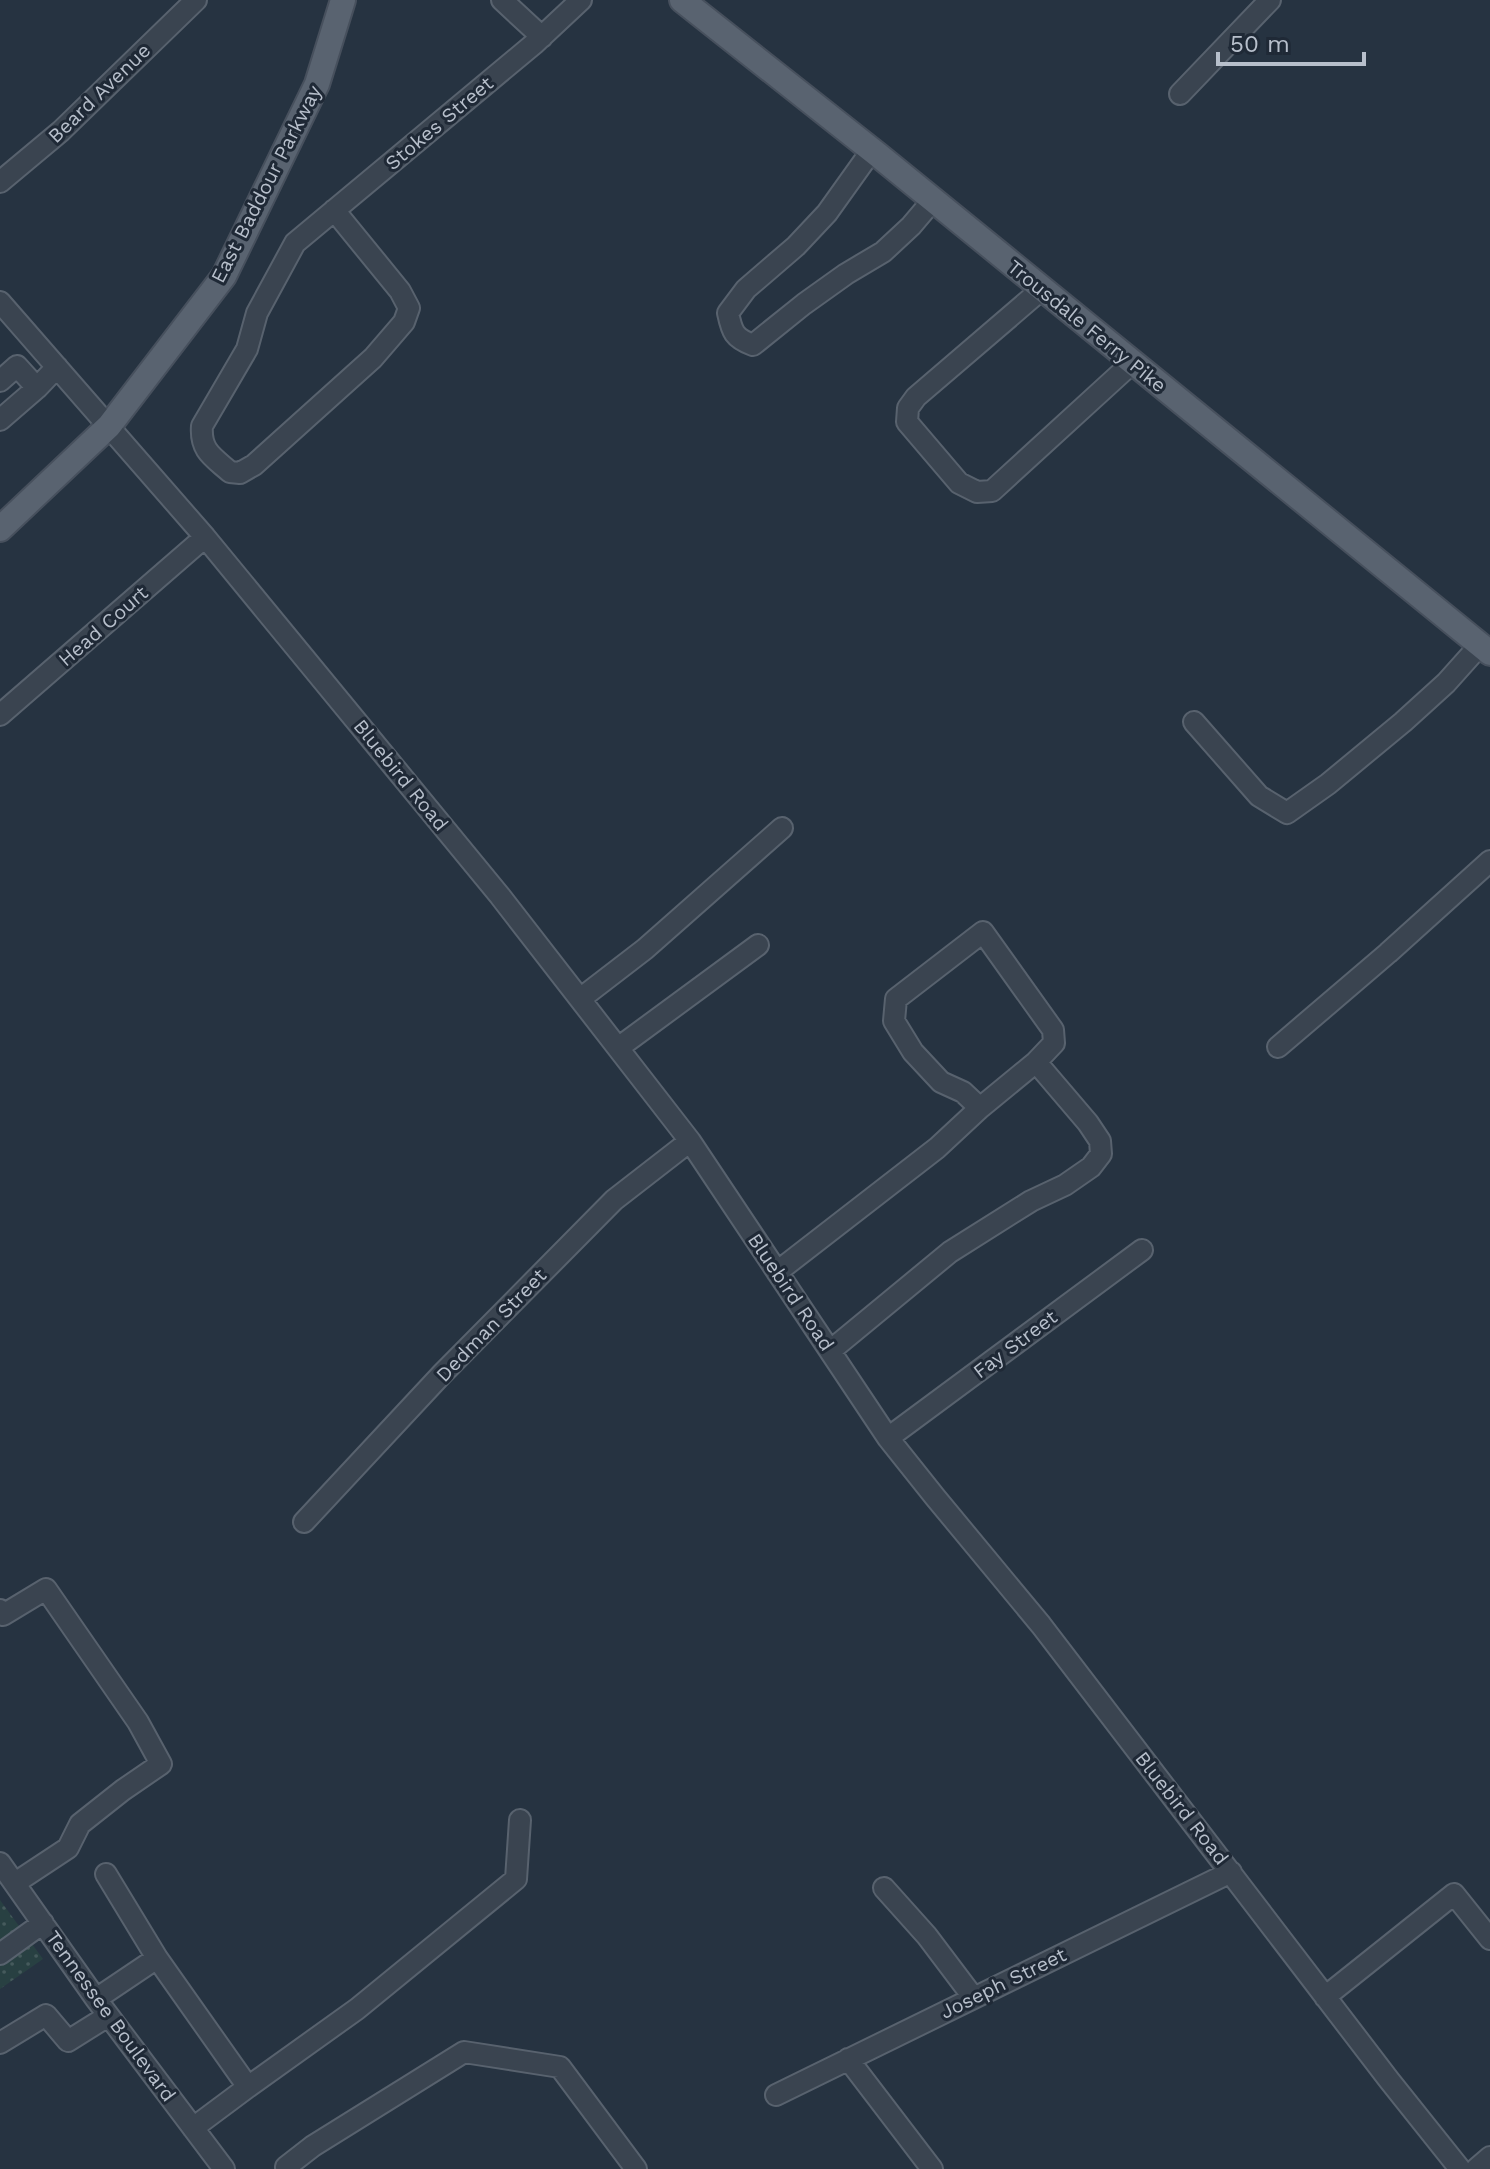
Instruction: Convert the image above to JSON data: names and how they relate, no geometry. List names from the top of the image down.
{
  "streets": {
    "main road": ["East Baddour Parkway", "Trousdale Ferry Pike"],
    "street": [
      "Beard Avenue",
      "Stokes Street",
      "Head Court",
      "Bluebird Road",
      "Dedman Street",
      "Fay Street",
      "Joseph Street",
      "Tennessee Boulevard"
    ]
  },
  "crossings": [
    ["East Baddour Parkway", "Bluebird Road"],
    ["Head Court", "Bluebird Road"],
    ["Bluebird Road", "Dedman Street"],
    ["Bluebird Road", "Fay Street"],
    ["Bluebird Road", "Joseph Street"]
  ],
  "scale_bar": "50 m"
}
